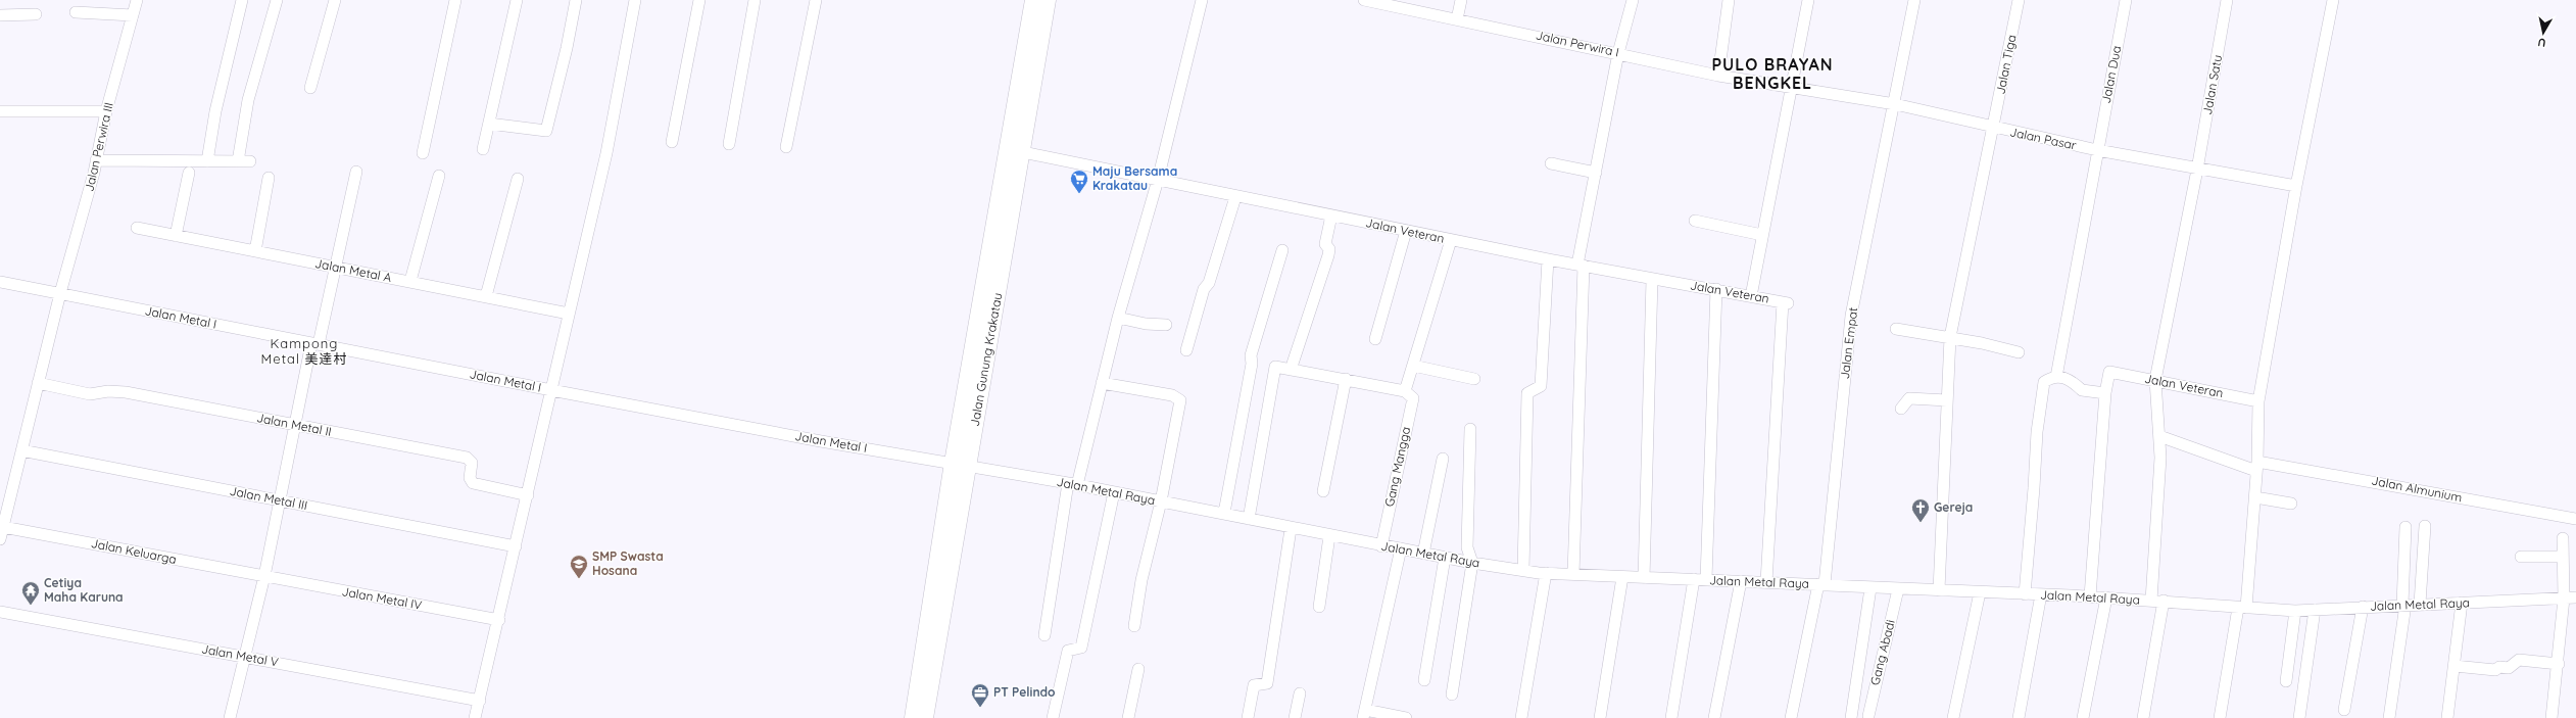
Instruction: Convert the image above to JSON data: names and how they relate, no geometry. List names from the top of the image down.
{
  "streets": {
    "highway": ["Jalan Gunung Krakatau"],
    "street": [
      "Jalan Perwira I",
      "Jalan Tiga",
      "Jalan Dua",
      "Jalan Satu",
      "Jalan Pasar",
      "Jalan Perwira III",
      "Jalan Veteran",
      "Jalan Metal A",
      "Jalan Metal I",
      "Jalan Empat",
      "Jalan Metal II",
      "Gang Mangga",
      "Jalan Almunium",
      "Jalan Metal Raya",
      "Jalan Metal III",
      "Jalan Keluarga",
      "Jalan Metal IV",
      "Gang Abadi",
      "Jalan Metal V"
    ]
  },
  "crossings": [
    ["Jalan Perwira I", "Jalan Pasar"],
    ["Jalan Tiga", "Jalan Pasar"],
    ["Jalan Tiga", "Jalan Metal Raya"],
    ["Jalan Dua", "Jalan Pasar"],
    ["Jalan Satu", "Jalan Pasar"],
    ["Jalan Satu", "Jalan Veteran"],
    ["Jalan Satu", "Jalan Almunium"],
    ["Jalan Satu", "Jalan Metal Raya"],
    ["Jalan Pasar", "Jalan Empat"],
    ["Jalan Perwira III", "Jalan Metal I"],
    ["Jalan Perwira III", "Jalan Metal II"],
    ["Jalan Perwira III", "Jalan Metal III"],
    ["Jalan Perwira III", "Jalan Keluarga"],
    ["Jalan Veteran", "Jalan Gunung Krakatau"],
    ["Jalan Veteran", "Jalan Metal Raya"],
    ["Jalan Metal I", "Jalan Gunung Krakatau"],
    ["Jalan Metal I", "Jalan Metal Raya"],
    ["Jalan Empat", "Jalan Metal Raya"],
    ["Jalan Gunung Krakatau", "Jalan Metal Raya"],
    ["Gang Mangga", "Jalan Metal Raya"],
    ["Jalan Metal Raya", "Gang Abadi"],
    ["Jalan Keluarga", "Jalan Metal IV"]
  ],
  "districts": ["PULO BRAYAN BENGKEL", "Kampong Metal 美達村"],
  "places": {
    "supermarket": ["Maju Bersama Krakatau"],
    "church": ["Gereja"],
    "school or university": ["SMP Swasta Hosana"],
    "temple": ["Cetiya Maha Karuna"],
    "office": ["PT Pelindo"]
  },
  "north": "bottom"
}
